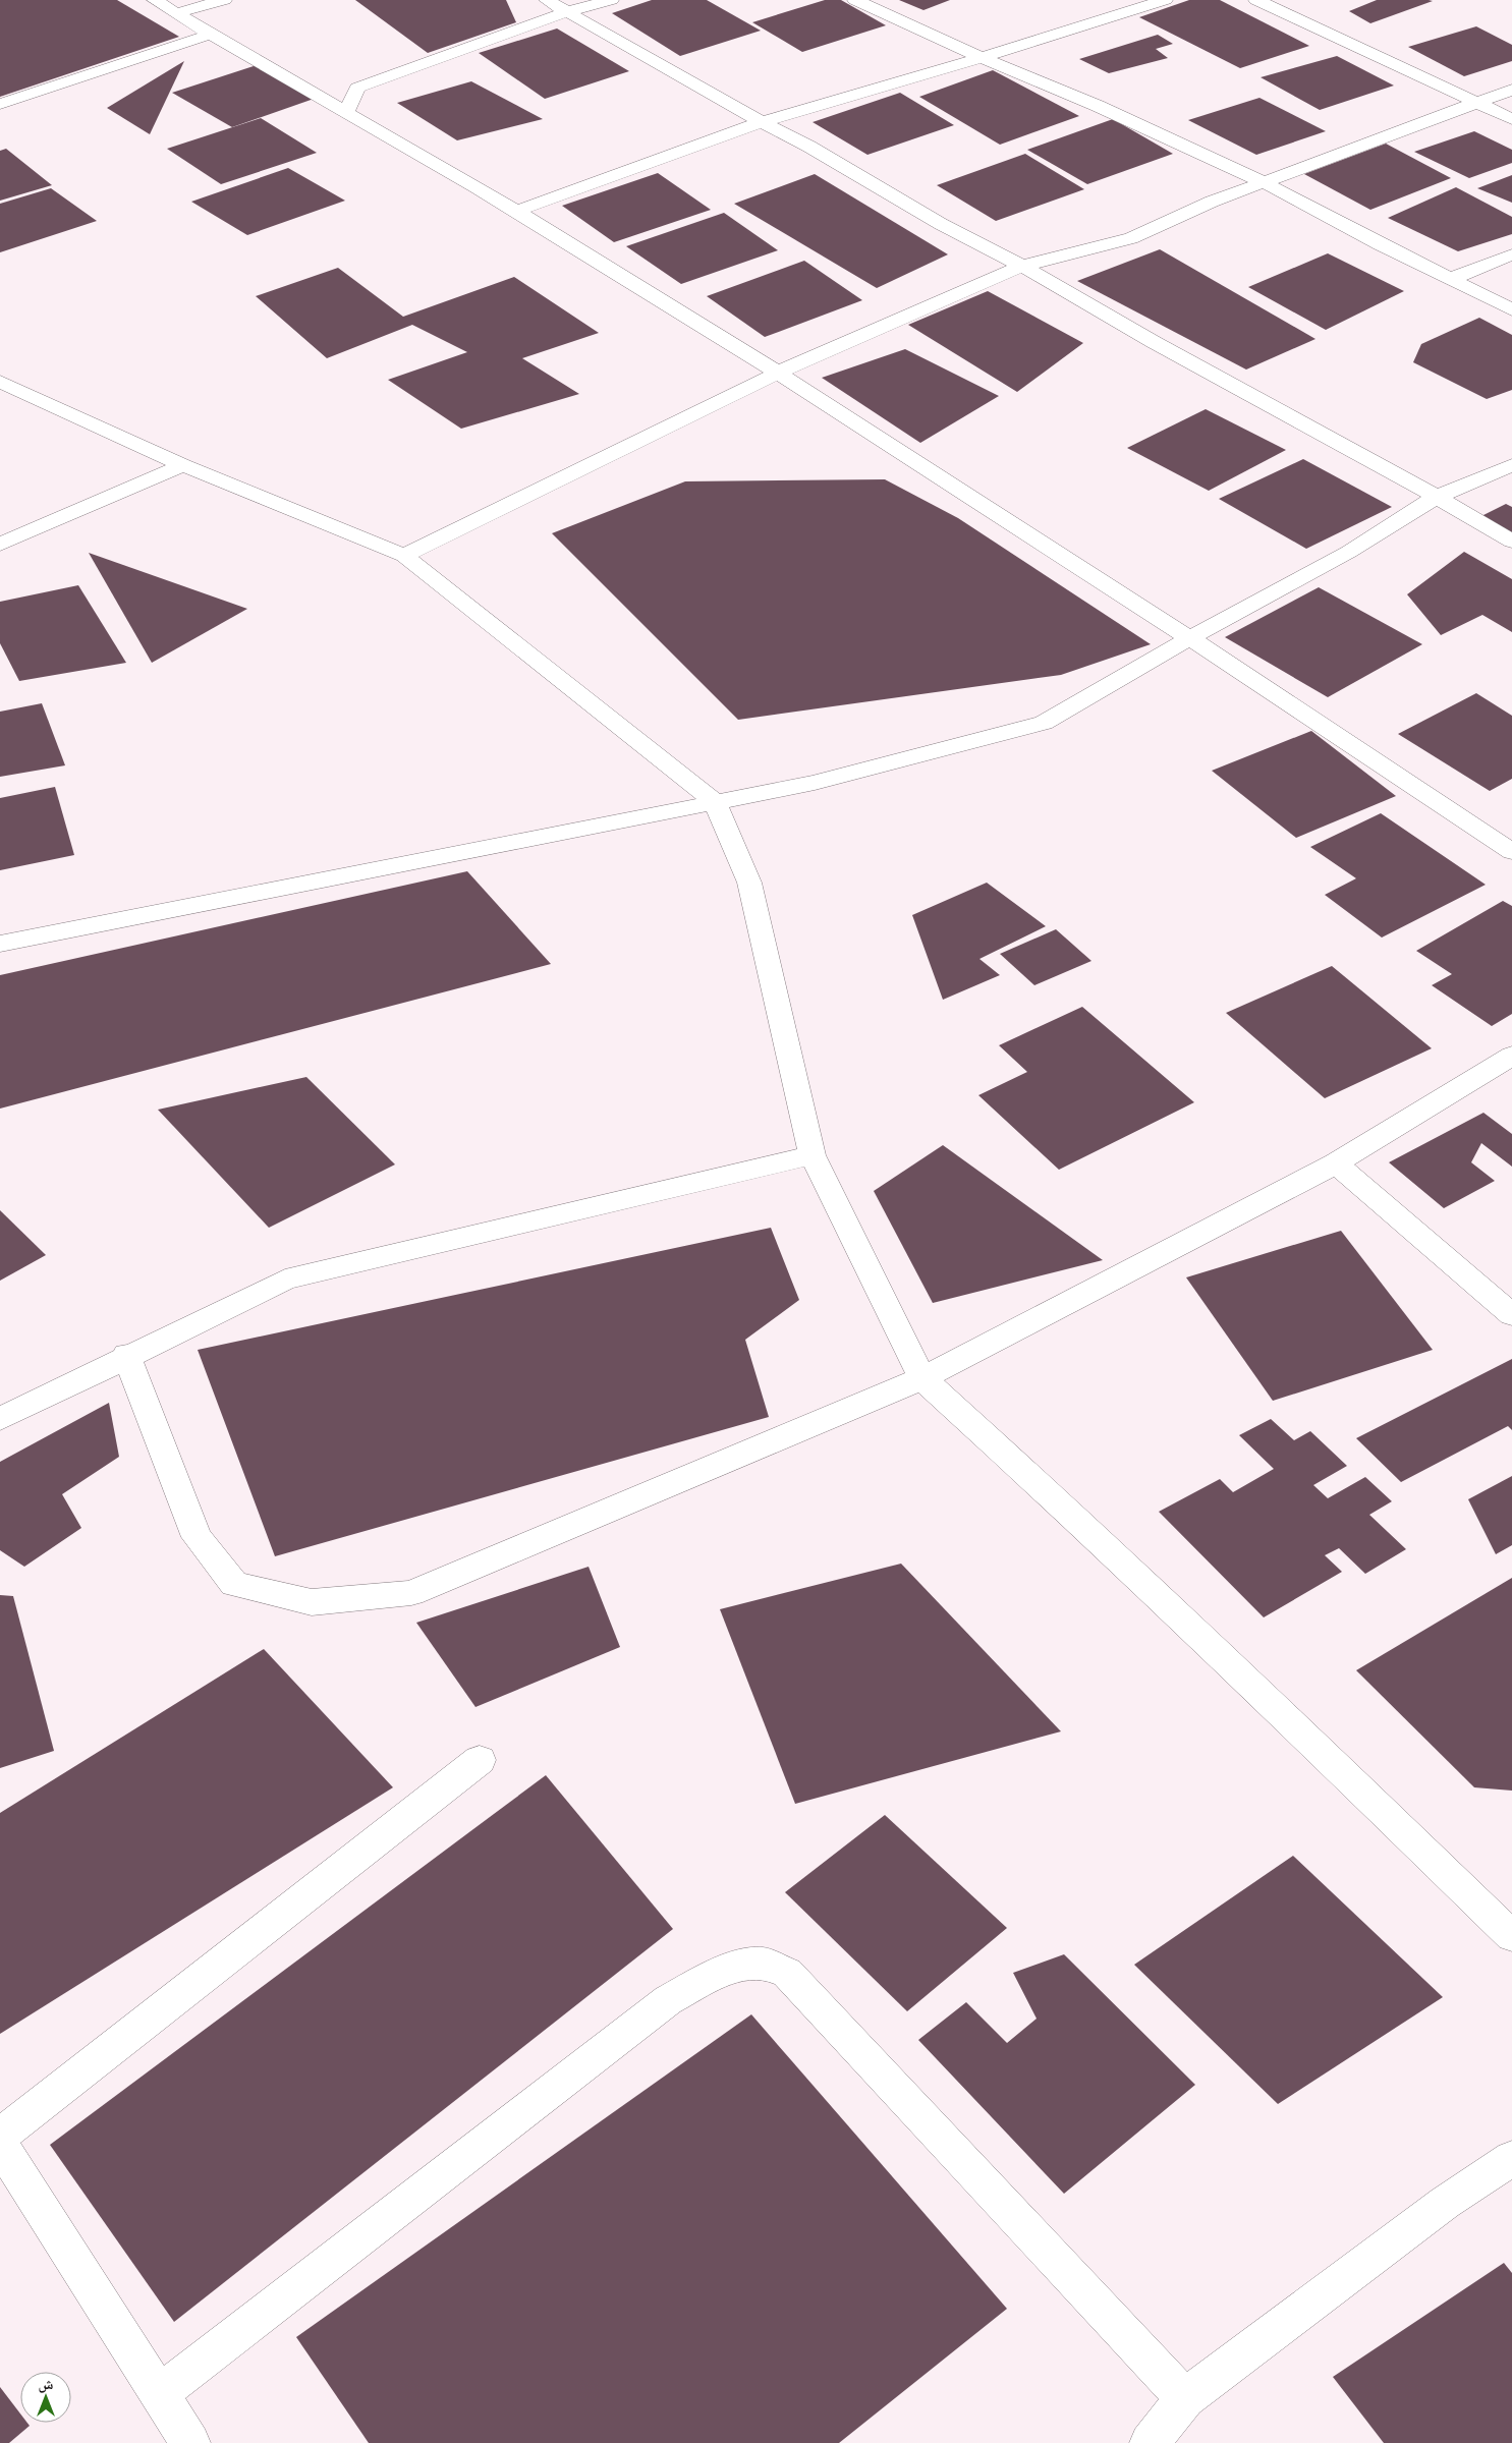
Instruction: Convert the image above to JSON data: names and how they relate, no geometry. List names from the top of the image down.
{
  "north": "top"
}
